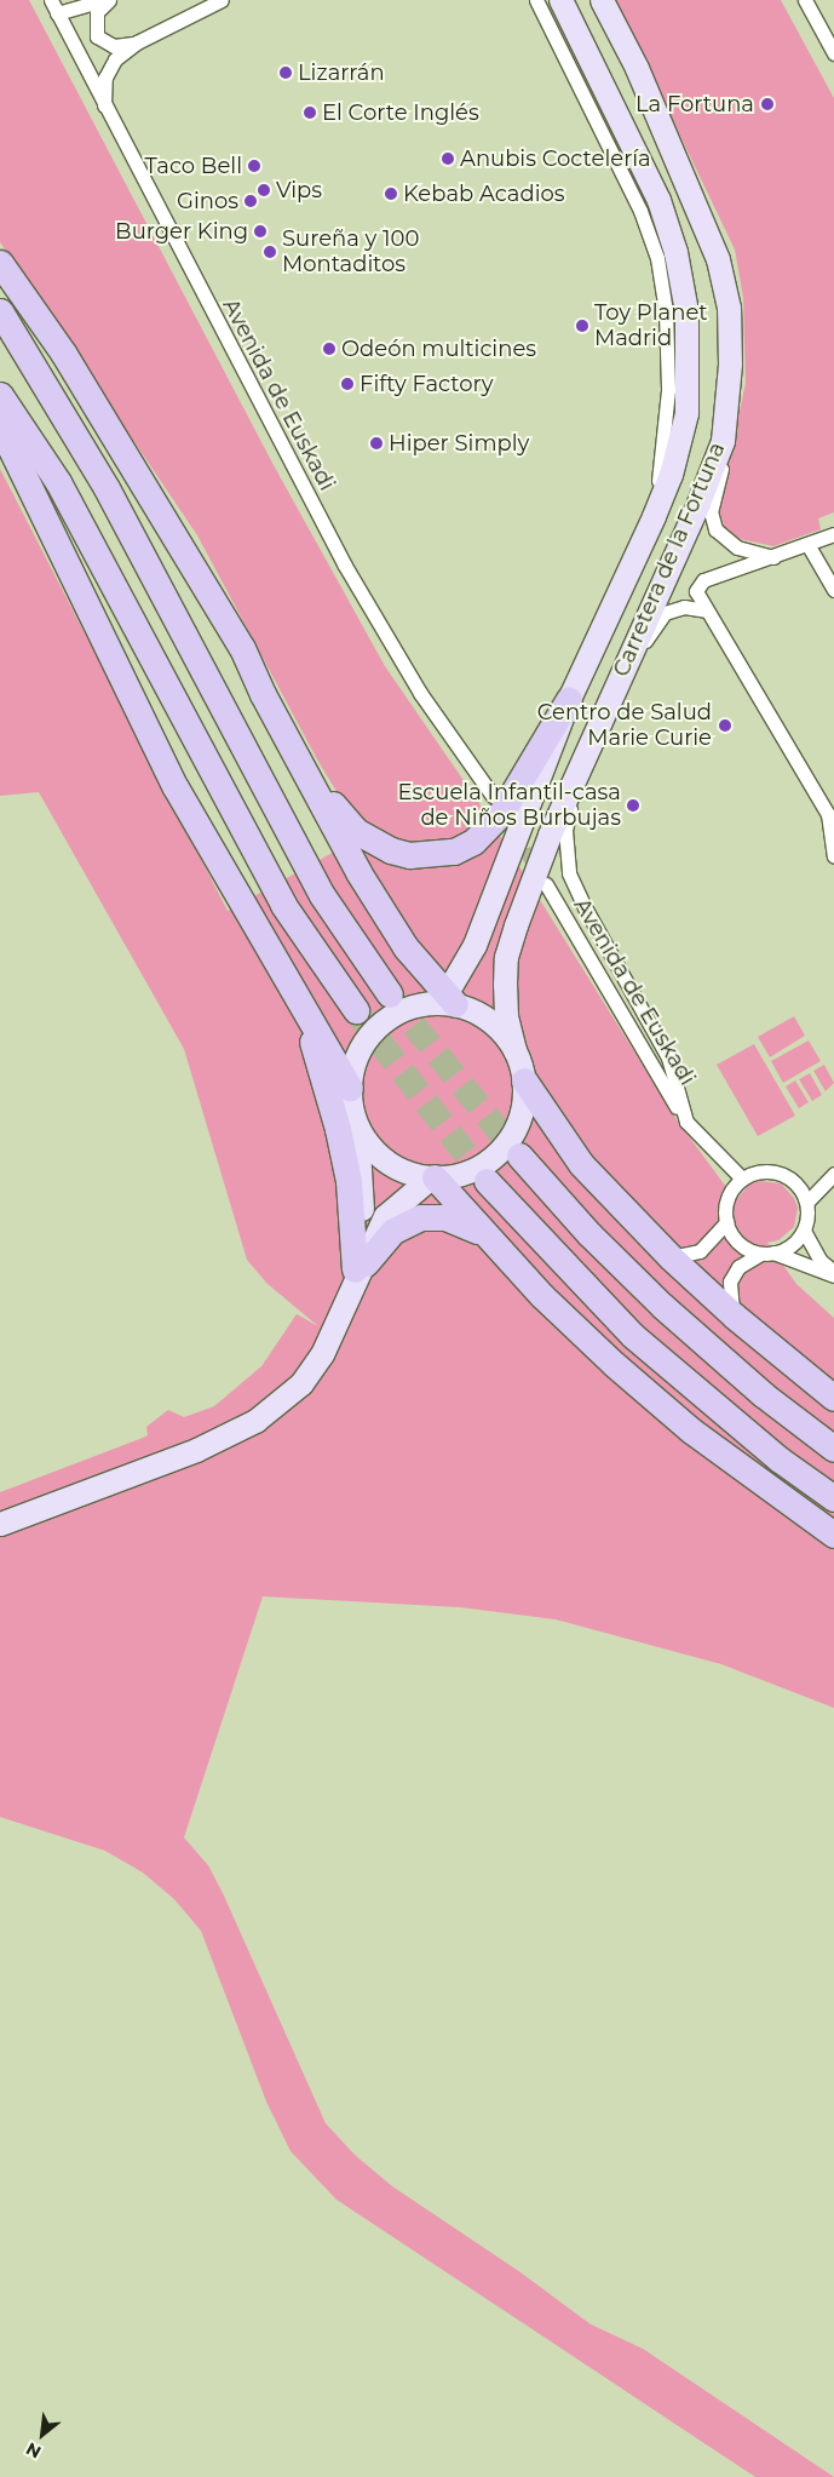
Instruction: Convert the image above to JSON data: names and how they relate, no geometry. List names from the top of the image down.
{
  "streets": {
    "main road": ["Carretera de la Fortuna"],
    "street": ["Avenida de Euskadi"]
  },
  "places": [
    "Lizarrán",
    "La Fortuna",
    "El Corte Inglés",
    "Anubis Coctelería",
    "Taco Bell",
    "Vips",
    "Kebab Acadios",
    "Ginos",
    "Burger King",
    "Sureña y 100 Montaditos",
    "Toy Planet Madrid",
    "Odeón multicines",
    "Fifty Factory",
    "Hiper Simply",
    "Centro de Salud Marie Curie",
    "Escuela Infantil-casa de Niños Burbujas"
  ],
  "north": "bottom left"
}
